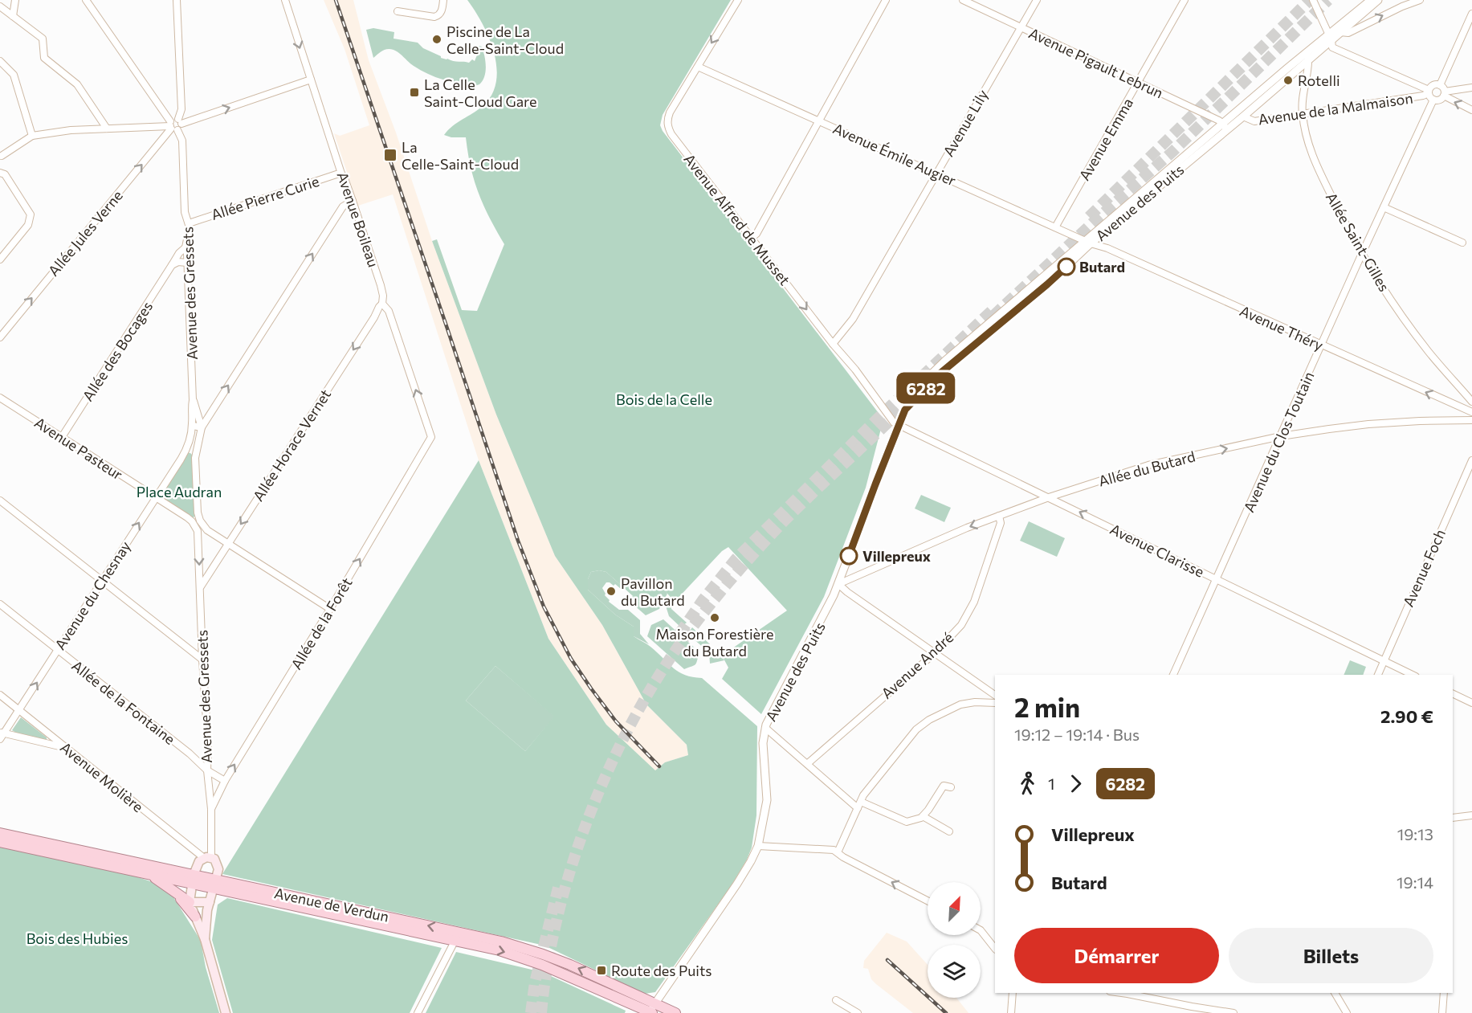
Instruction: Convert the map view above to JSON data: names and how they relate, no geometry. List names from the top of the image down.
{
  "streets": {
    "main road": ["Avenue de Verdun"],
    "street": [
      "Avenue Pigault Lebrun",
      "Avenue de la Malmaison",
      "Avenue Lily",
      "Avenue Emma",
      "Avenue Émile Augier",
      "Allée Pierre Curie",
      "Avenue des Puits",
      "Avenue Boileau",
      "Avenue Alfred de Musset",
      "Allée Jules Verne",
      "Allée Saint-Gilles",
      "Avenue des Gressets",
      "Avenue Théry",
      "Allée des Bocages",
      "Avenue du Clos Toutain",
      "Allée Horace Vernet",
      "Avenue Pasteur",
      "Allée du Butard",
      "Avenue Clarisse",
      "Avenue Foch",
      "Avenue du Chesnay",
      "Allée de la Forêt",
      "Avenue André",
      "Allée de la Fontaine",
      "Avenue Molière"
    ]
  },
  "crossings": [
    ["Avenue Pigault Lebrun", "Avenue Lily"],
    ["Avenue Pigault Lebrun", "Avenue Emma"],
    ["Avenue Pigault Lebrun", "Avenue des Puits"],
    ["Avenue de la Malmaison", "Avenue des Puits"],
    ["Avenue de la Malmaison", "Allée Saint-Gilles"],
    ["Avenue de la Malmaison", "Avenue du Clos Toutain"],
    ["Avenue Lily", "Avenue Émile Augier"],
    ["Avenue Lily", "Avenue Alfred de Musset"],
    ["Avenue Emma", "Avenue Émile Augier"],
    ["Avenue Émile Augier", "Avenue des Puits"],
    ["Avenue Émile Augier", "Avenue Alfred de Musset"],
    ["Avenue Émile Augier", "Avenue Théry"],
    ["Allée Pierre Curie", "Avenue Boileau"],
    ["Allée Pierre Curie", "Avenue des Gressets"],
    ["Avenue des Puits", "Avenue Alfred de Musset"],
    ["Avenue des Puits", "Allée Saint-Gilles"],
    ["Avenue des Puits", "Avenue Théry"],
    ["Avenue des Puits", "Allée du Butard"],
    ["Avenue des Puits", "Avenue Clarisse"],
    ["Avenue des Puits", "Avenue de Verdun"],
    ["Avenue Boileau", "Allée Horace Vernet"],
    ["Avenue Boileau", "Allée de la Forêt"],
    ["Avenue Alfred de Musset", "Avenue Clarisse"],
    ["Allée Jules Verne", "Avenue des Gressets"],
    ["Allée Saint-Gilles", "Avenue du Clos Toutain"],
    ["Avenue des Gressets", "Allée des Bocages"],
    ["Avenue des Gressets", "Allée Horace Vernet"],
    ["Avenue des Gressets", "Avenue Pasteur"],
    ["Avenue des Gressets", "Avenue du Chesnay"],
    ["Avenue des Gressets", "Allée de la Forêt"],
    ["Avenue des Gressets", "Allée de la Fontaine"],
    ["Avenue des Gressets", "Avenue Molière"],
    ["Avenue Théry", "Avenue du Clos Toutain"],
    ["Allée des Bocages", "Avenue Pasteur"],
    ["Avenue du Clos Toutain", "Allée du Butard"],
    ["Avenue du Clos Toutain", "Avenue Clarisse"],
    ["Avenue Pasteur", "Avenue du Chesnay"],
    ["Allée du Butard", "Avenue Clarisse"],
    ["Allée du Butard", "Avenue André"],
    ["Avenue Clarisse", "Avenue Foch"],
    ["Avenue du Chesnay", "Allée de la Fontaine"],
    ["Avenue du Chesnay", "Avenue Molière"],
    ["Allée de la Forêt", "Allée de la Fontaine"]
  ],
  "one_way": [
    "Allée Jules Verne",
    "Avenue Théry",
    "Allée Horace Vernet",
    "Avenue du Chesnay",
    "Allée de la Forêt"
  ],
  "parks": ["Bois de la Celle", "Place Audran", "Bois des Hubies"],
  "places": {
    "other": [
      "Piscine de La Celle-Saint-Cloud",
      "Rotelli",
      "Butard",
      "Villepreux",
      "Pavillon du Butard",
      "Maison Forestière du Butard"
    ],
    "transit": ["La Celle Saint-Cloud Gare", "La Celle-Saint-Cloud", "Route des Puits"]
  },
  "lines": ["bus line 6282"],
  "north": "top right",
  "page": {
    "on_map": "6282",
    "heading": ["2 min", "19:12 – 19:14 · Bus", "2.90 €"],
    "legs": ["1", "6282"],
    "list": [
      {
        "name": "Villepreux",
        "value": "19:13"
      },
      {
        "name": "Butard",
        "value": "19:14"
      }
    ],
    "buttons": ["Démarrer", "Billets"]
  }
}
